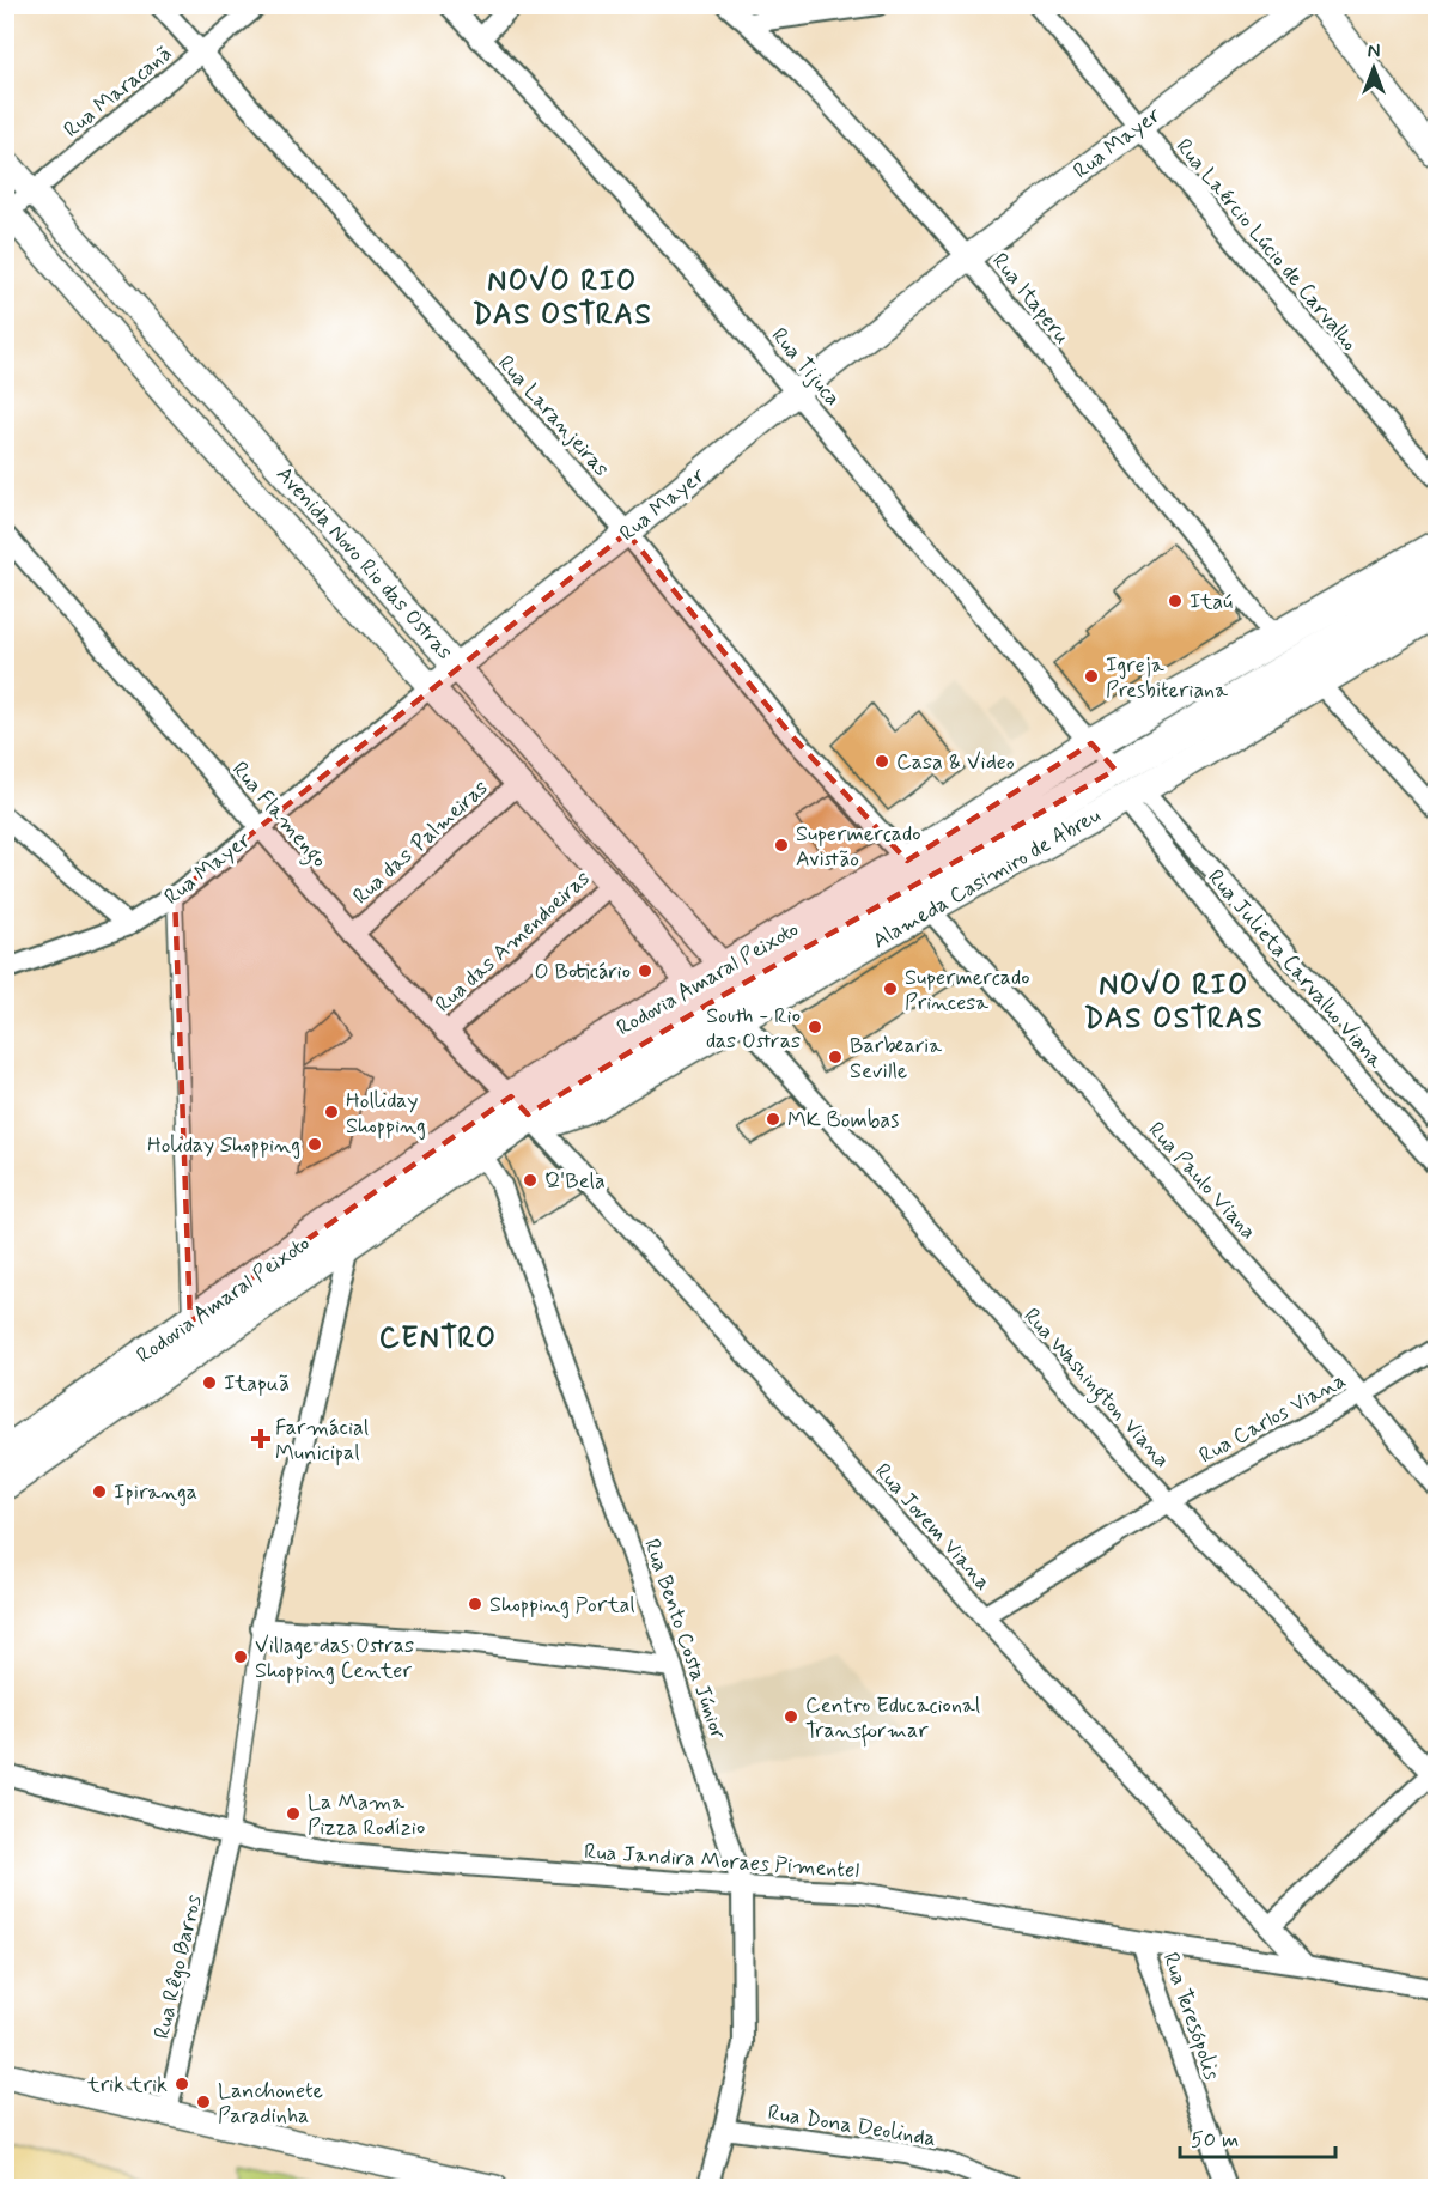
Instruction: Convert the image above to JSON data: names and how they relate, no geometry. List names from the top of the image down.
{
  "streets": {
    "highway": ["Rodovia Amaral Peixoto"],
    "main road": ["Alameda Casimiro de Abreu"],
    "street": [
      "Rua Maracanã",
      "Rua Mayer",
      "Rua Laércio Lúcio de Carvalho",
      "Rua Itaperu",
      "Rua Tijuca",
      "Rua Laranjeiras",
      "Avenida Novo Rio das Ostras",
      "Rua Flamengo",
      "Rua das Palmeiras",
      "Rua das Amendoeiras",
      "Rua Julieta Carvalho Viana",
      "Rua Paulo Viana",
      "Rua Washington Viana",
      "Rua Carlos Viana",
      "Rua Jovem Viana",
      "Rua Bento Costa Júnior",
      "Rua Jandira Moraes Pimentel",
      "Rua Rêgo Barros",
      "Rua Teresópolis",
      "Rua Dona Deolinda"
    ]
  },
  "crossings": [
    ["Rua Maracanã", "Rua Laranjeiras"],
    ["Rua Maracanã", "Avenida Novo Rio das Ostras"],
    ["Rua Mayer", "Rua Laércio Lúcio de Carvalho"],
    ["Rua Mayer", "Rua Itaperu"],
    ["Rua Mayer", "Rua Tijuca"],
    ["Rua Mayer", "Rua Laranjeiras"],
    ["Rua Mayer", "Avenida Novo Rio das Ostras"],
    ["Rua Mayer", "Rua Flamengo"],
    ["Rua Itaperu", "Rodovia Amaral Peixoto"],
    ["Rua Tijuca", "Alameda Casimiro de Abreu"],
    ["Rua Tijuca", "Rua Julieta Carvalho Viana"],
    ["Rua Tijuca", "Rodovia Amaral Peixoto"],
    ["Rua Laranjeiras", "Rodovia Amaral Peixoto"],
    ["Avenida Novo Rio das Ostras", "Rua das Palmeiras"],
    ["Avenida Novo Rio das Ostras", "Rua das Amendoeiras"],
    ["Avenida Novo Rio das Ostras", "Rodovia Amaral Peixoto"],
    ["Rua Flamengo", "Rua das Palmeiras"],
    ["Rua Flamengo", "Alameda Casimiro de Abreu"],
    ["Rua Flamengo", "Rua das Amendoeiras"],
    ["Rua Flamengo", "Rodovia Amaral Peixoto"],
    ["Rua Flamengo", "Rua Jovem Viana"],
    ["Alameda Casimiro de Abreu", "Rua Julieta Carvalho Viana"],
    ["Alameda Casimiro de Abreu", "Rodovia Amaral Peixoto"],
    ["Alameda Casimiro de Abreu", "Rua Paulo Viana"],
    ["Alameda Casimiro de Abreu", "Rua Washington Viana"],
    ["Alameda Casimiro de Abreu", "Rua Jovem Viana"],
    ["Rua Julieta Carvalho Viana", "Rodovia Amaral Peixoto"],
    ["Rodovia Amaral Peixoto", "Rua Jovem Viana"],
    ["Rodovia Amaral Peixoto", "Rua Bento Costa Júnior"],
    ["Rua Paulo Viana", "Rua Carlos Viana"],
    ["Rua Washington Viana", "Rua Carlos Viana"],
    ["Rua Carlos Viana", "Rua Jovem Viana"],
    ["Rua Jovem Viana", "Rua Jandira Moraes Pimentel"],
    ["Rua Bento Costa Júnior", "Rua Jandira Moraes Pimentel"],
    ["Rua Bento Costa Júnior", "Rua Dona Deolinda"],
    ["Rua Jandira Moraes Pimentel", "Rua Rêgo Barros"],
    ["Rua Jandira Moraes Pimentel", "Rua Teresópolis"]
  ],
  "districts": ["NOVO RIO DAS OSTRAS", "NOVO RIO DAS OSTRAS", "CENTRO"],
  "places": {
    "other": [
      "Itaú",
      "Igreja Presbiteriana",
      "Casa & Video",
      "Supermercado Avistão",
      "O Boticário",
      "Supermercado Princesa",
      "South - Rio das Ostras",
      "Barbearia Seville",
      "Holliday Shopping",
      "MK Bombas",
      "Holiday Shopping",
      "Q'Bela",
      "Itapuã",
      "Ipiranga",
      "Shopping Portal",
      "Village das Ostras Shopping Center",
      "Centro Educacional Transformar",
      "La Mama Pizza Rodízio",
      "trik trik",
      "Lanchonete Paradinha"
    ],
    "health": ["Farmácial Municipal"]
  },
  "scale_bar": "50 m",
  "north": "top"
}
